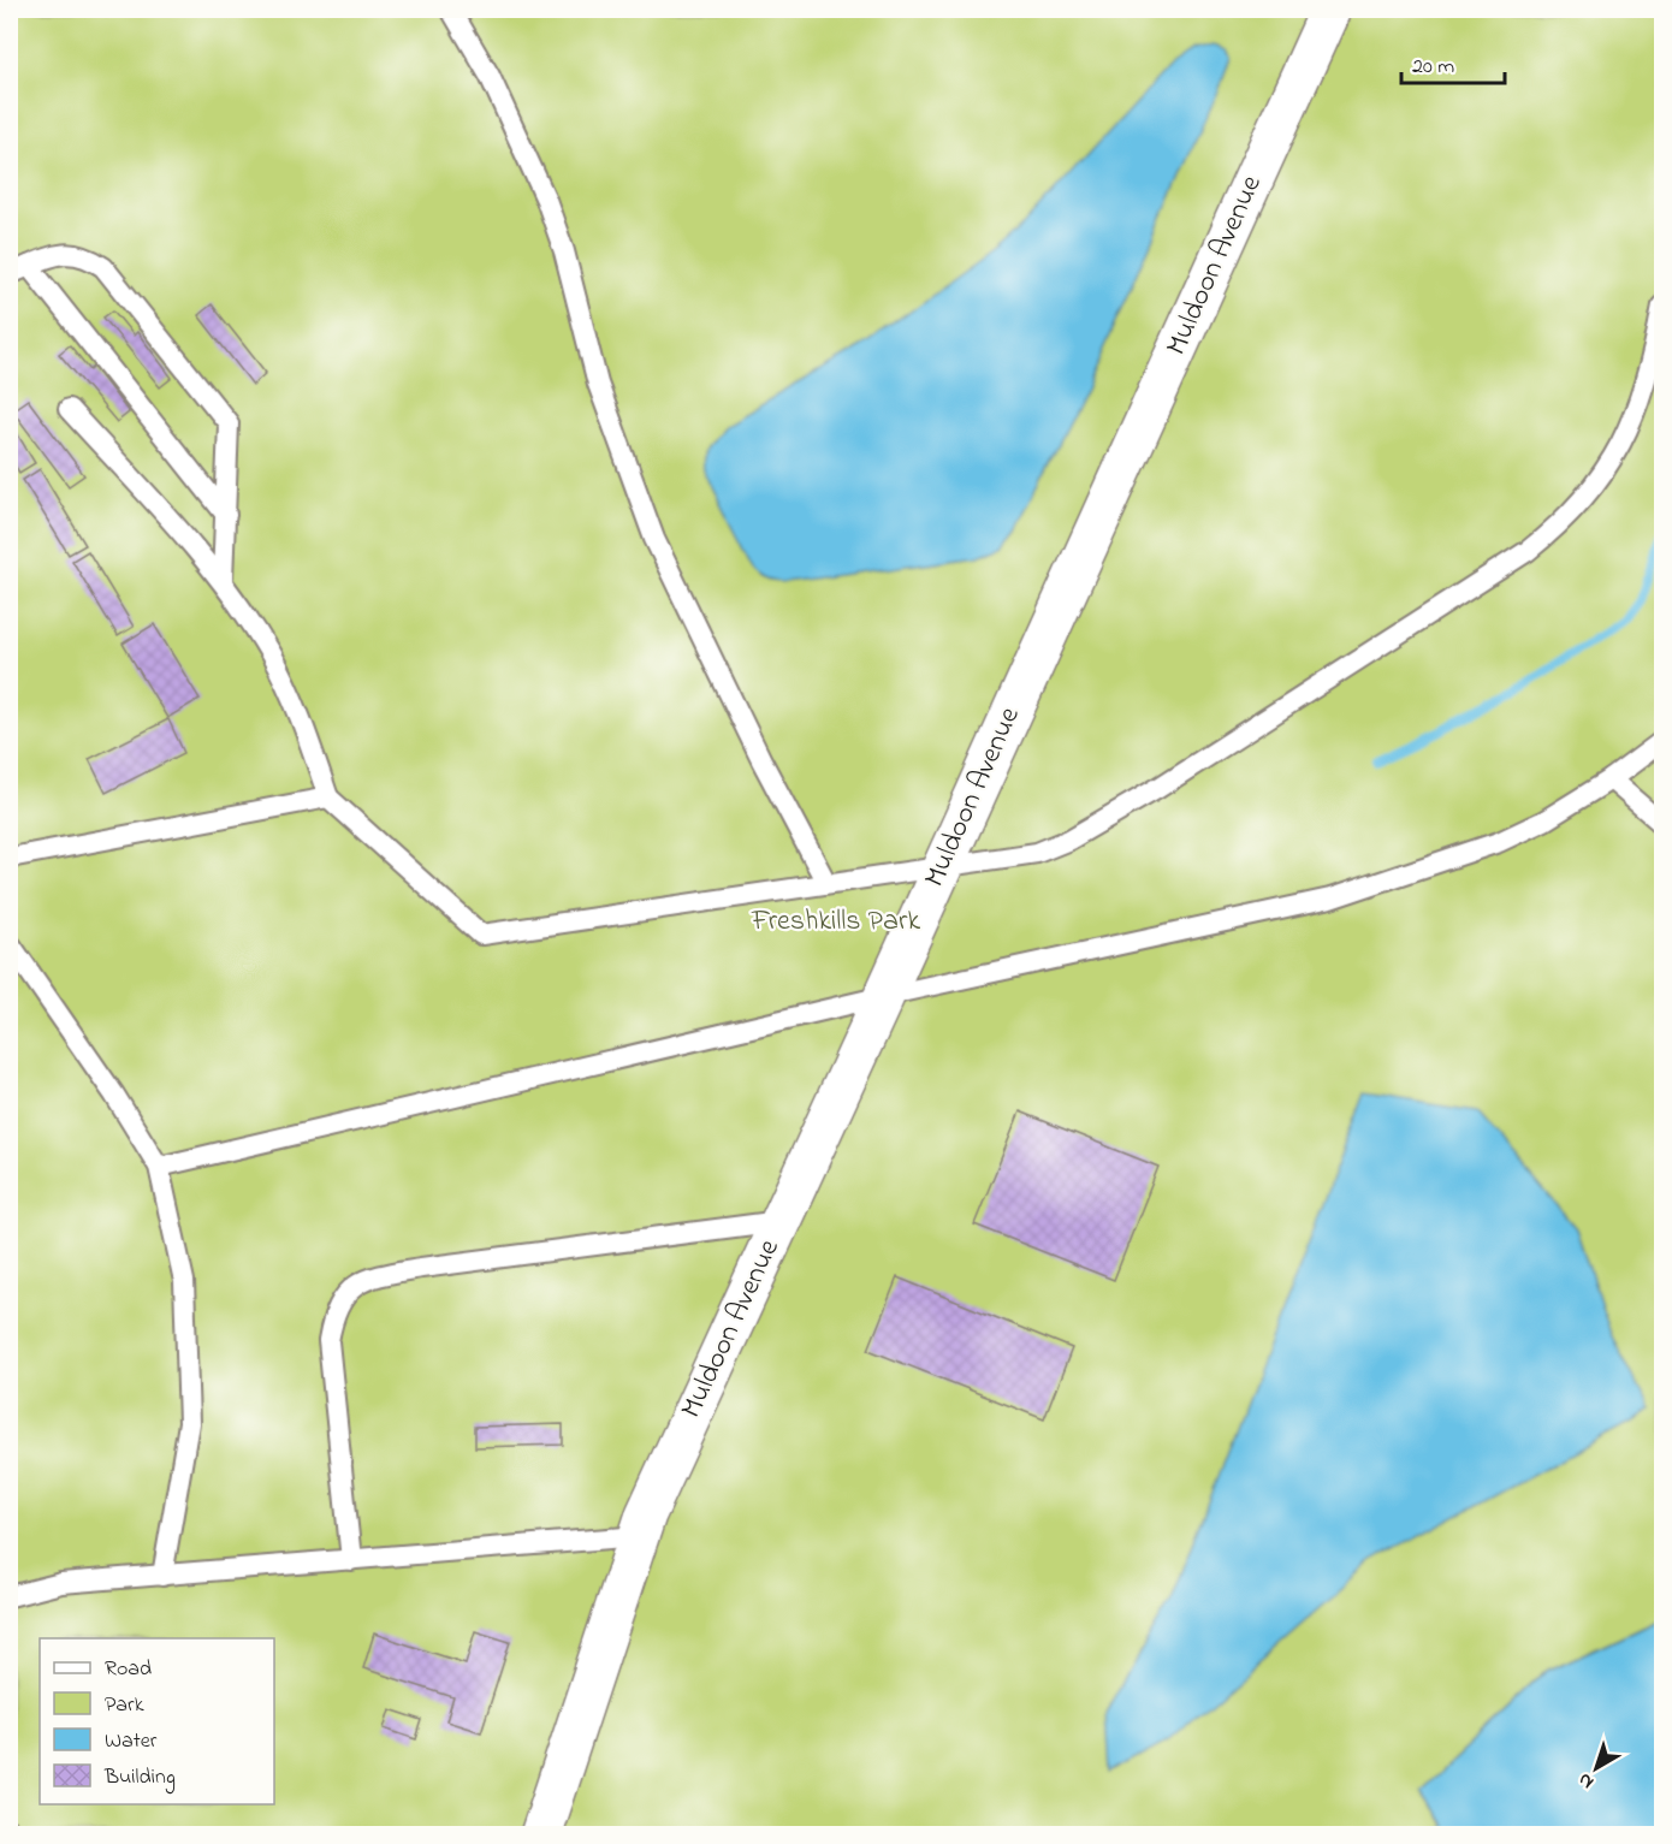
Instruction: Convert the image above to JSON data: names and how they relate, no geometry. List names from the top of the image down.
{
  "streets": {
    "street": ["Muldoon Avenue"]
  },
  "parks": ["Freshkills Park"],
  "legend": [
    "Road",
    "Park",
    "Water",
    "Building"
  ],
  "scale_bar": "20 m",
  "north": "bottom left"
}
